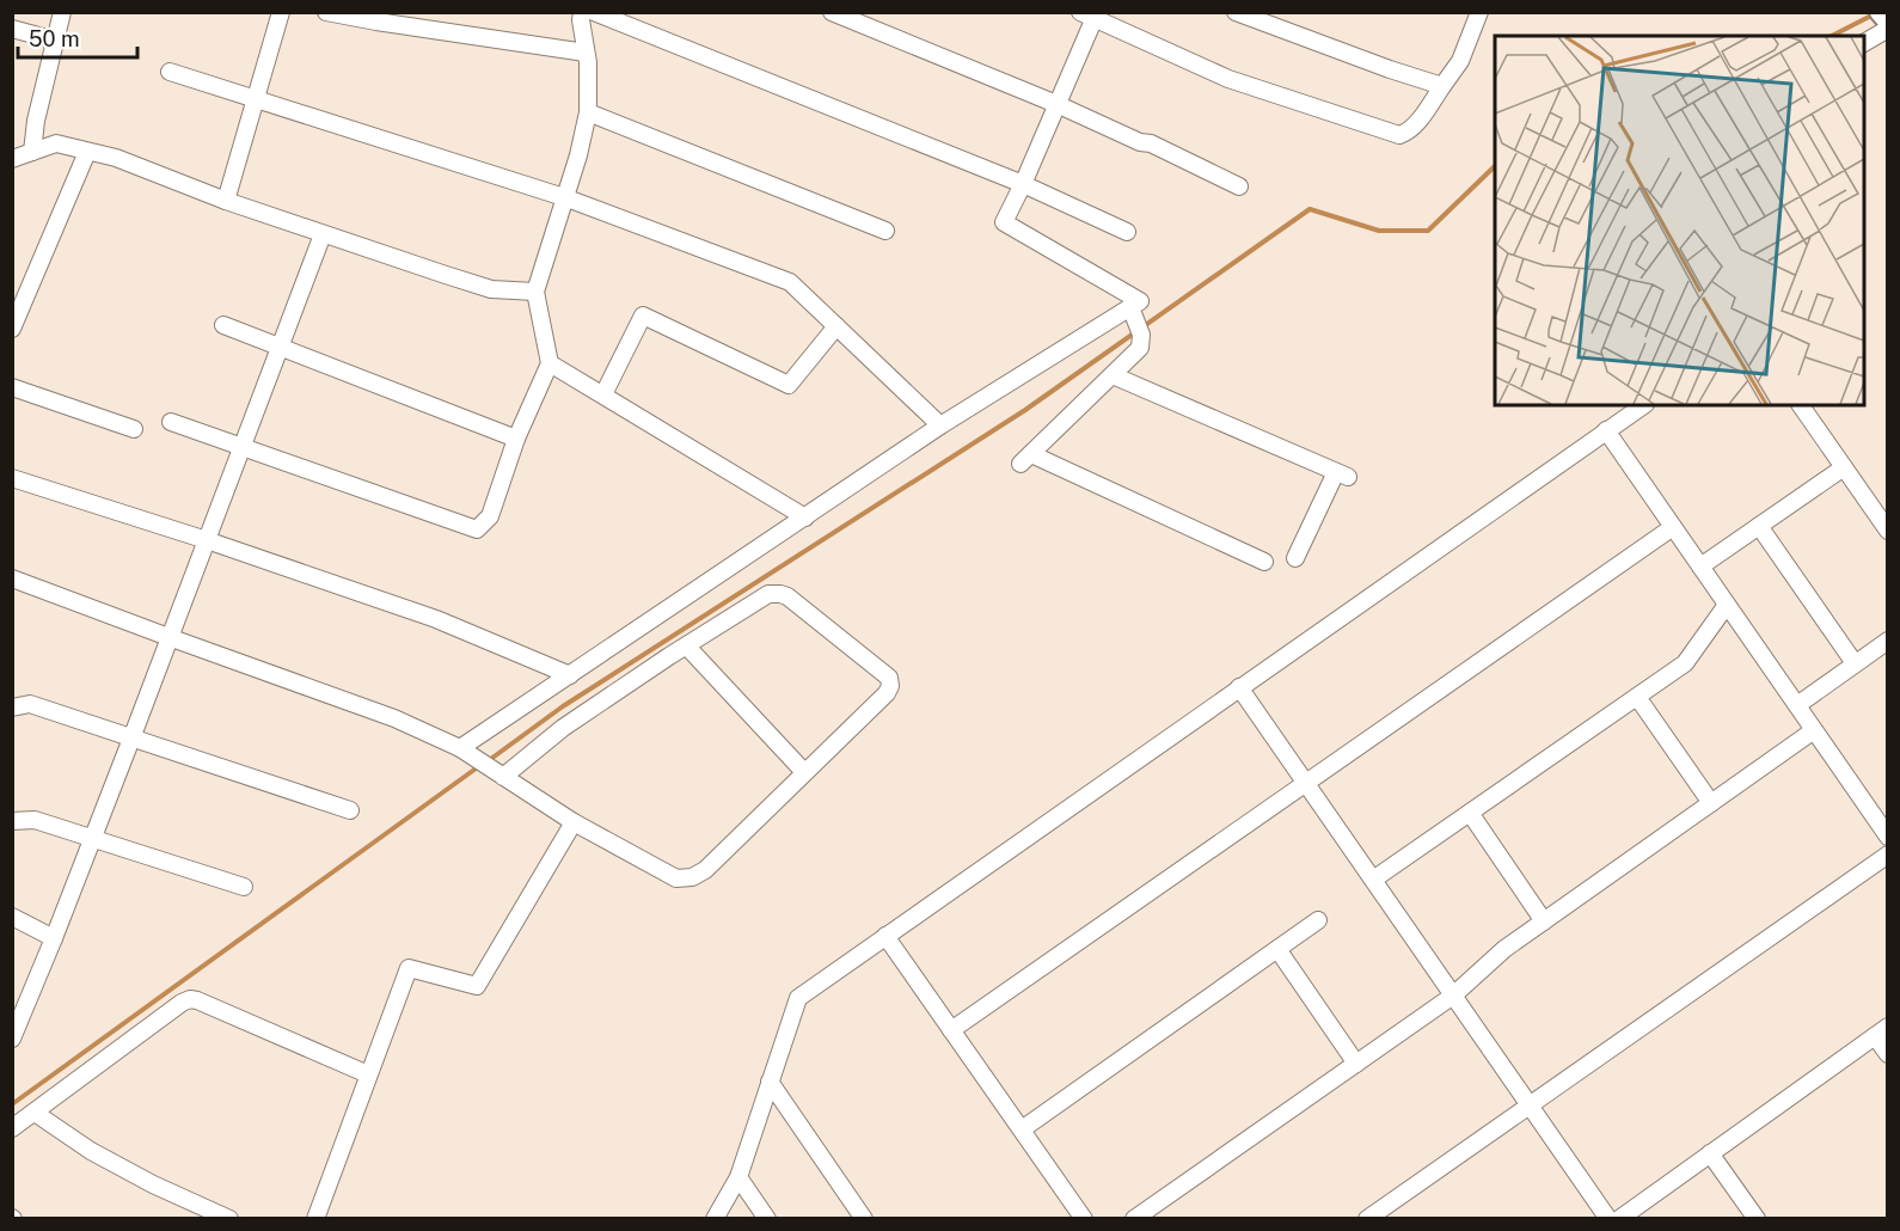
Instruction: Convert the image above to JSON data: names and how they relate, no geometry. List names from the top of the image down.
{
  "scale_bar": "50 m"
}
